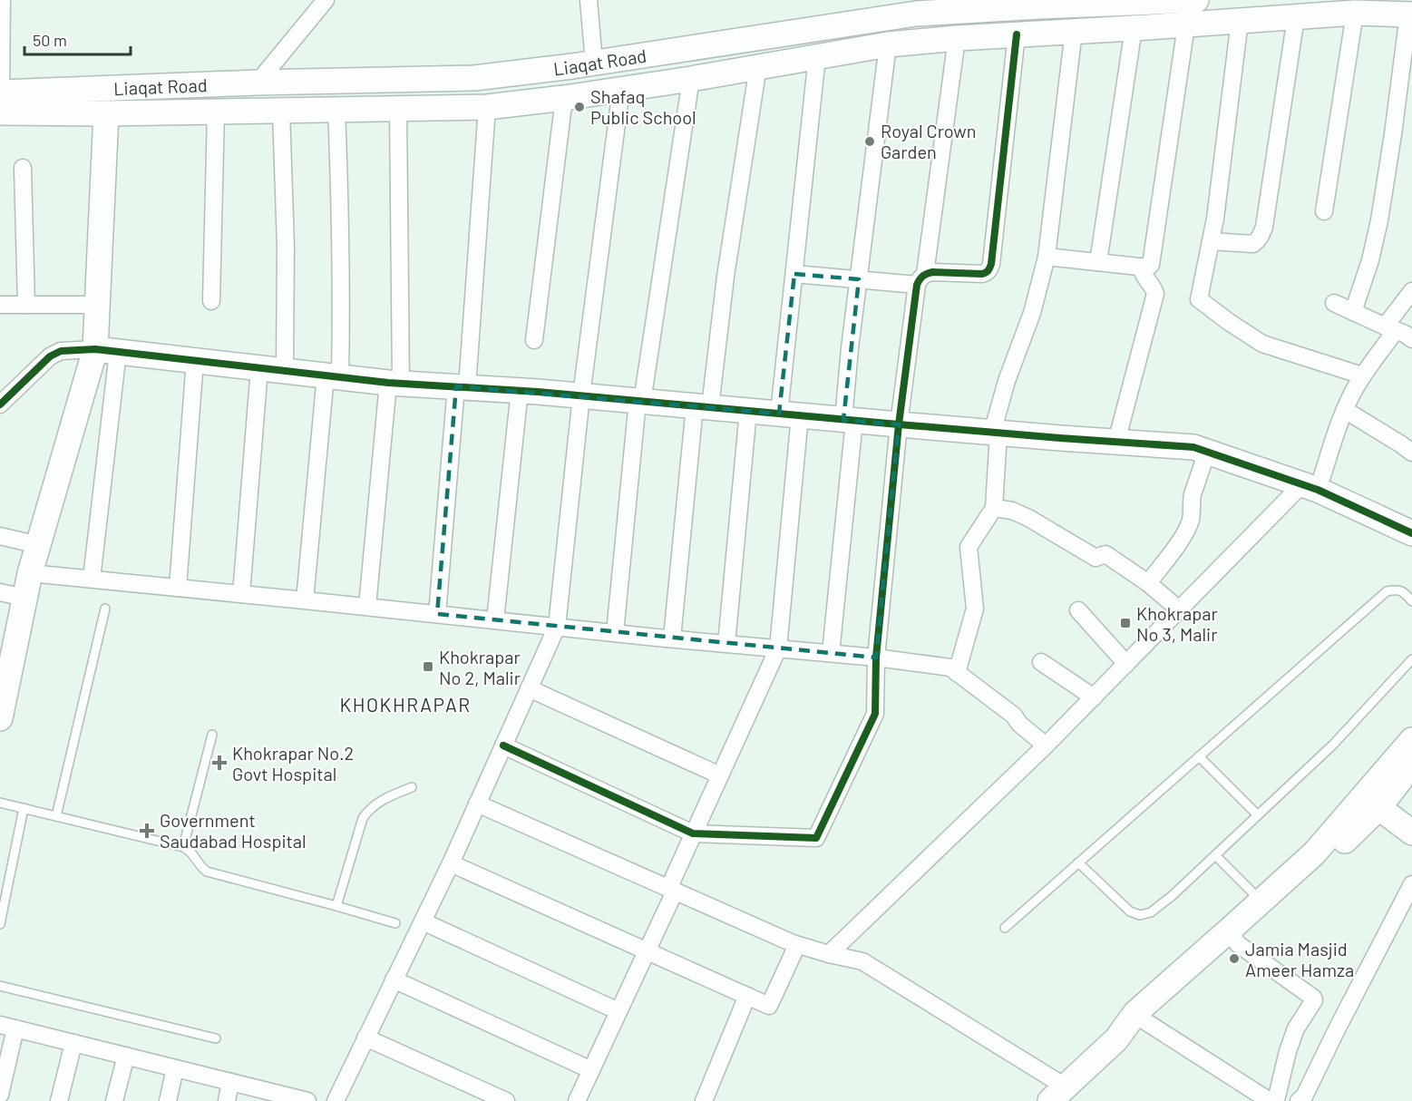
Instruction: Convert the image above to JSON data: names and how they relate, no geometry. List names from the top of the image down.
{
  "streets": {
    "main road": ["Liaqat Road"]
  },
  "districts": ["KHOKHRAPAR"],
  "places": {
    "other": ["Shafaq Public School", "Royal Crown Garden", "Jamia Masjid Ameer Hamza"],
    "transit": ["Khokrapar No 3, Malir", "Khokrapar No 2, Malir"],
    "health": ["Khokrapar No.2 Govt Hospital", "Government Saudabad Hospital"]
  },
  "scale_bar": "50 m"
}
